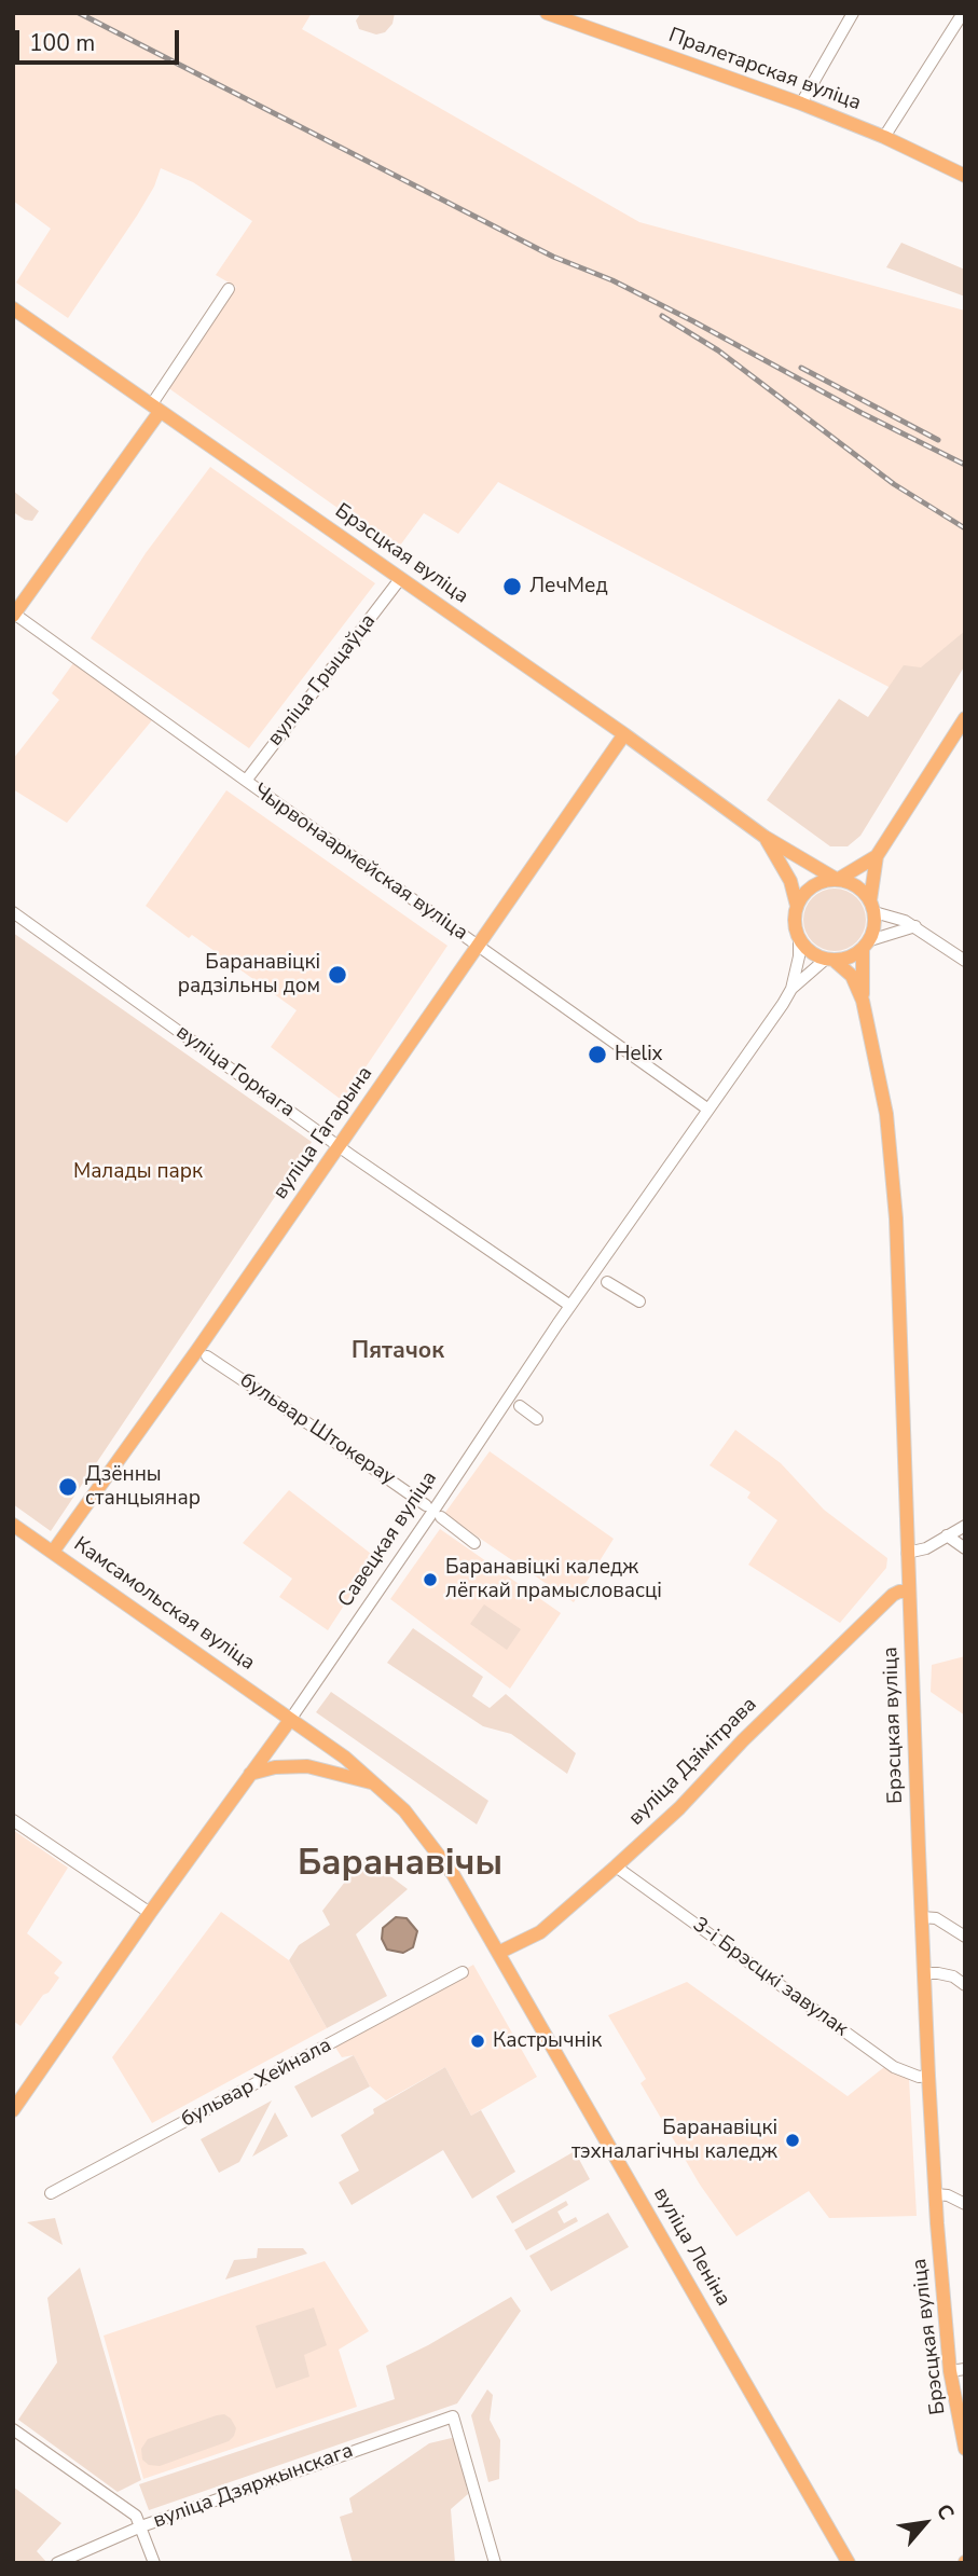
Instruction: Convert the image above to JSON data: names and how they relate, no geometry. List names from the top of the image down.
{
  "streets": {
    "main road": [
      "Пралетарская вуліца",
      "Брэсцкая вуліца",
      "вуліца Гагарына",
      "Савецкая вуліца",
      "Камсамольская вуліца",
      "вуліца Дзімітрава",
      "вуліца Леніна"
    ],
    "street": [
      "вуліца Грыцаўца",
      "Чырвонаармейская вуліца",
      "вуліца Горкага",
      "бульвар Штокерау",
      "3-і Брэсцкі завулак",
      "бульвар Хейнала",
      "вуліца Дзяржынскага"
    ]
  },
  "crossings": [
    ["Брэсцкая вуліца", "вуліца Грыцаўца"],
    ["Брэсцкая вуліца", "вуліца Гагарына"],
    ["Брэсцкая вуліца", "Савецкая вуліца"],
    ["Брэсцкая вуліца", "вуліца Дзімітрава"],
    ["Брэсцкая вуліца", "3-і Брэсцкі завулак"],
    ["вуліца Грыцаўца", "Чырвонаармейская вуліца"],
    ["Чырвонаармейская вуліца", "вуліца Гагарына"],
    ["Чырвонаармейская вуліца", "Савецкая вуліца"],
    ["вуліца Горкага", "вуліца Гагарына"],
    ["вуліца Горкага", "Савецкая вуліца"],
    ["вуліца Гагарына", "Камсамольская вуліца"],
    ["Савецкая вуліца", "Камсамольская вуліца"],
    ["Савецкая вуліца", "вуліца Леніна"],
    ["Камсамольская вуліца", "вуліца Леніна"],
    ["вуліца Дзімітрава", "3-і Брэсцкі завулак"],
    ["вуліца Дзімітрава", "вуліца Леніна"]
  ],
  "districts": ["Пятачок", "Баранавічы"],
  "parks": ["Малады парк"],
  "places": [
    "ЛечМед",
    "Баранавіцкі радзільны дом",
    "Helix",
    "Дзённы станцыянар",
    "Баранавіцкі каледж лёгкай прамысловасці",
    "Кастрычнік",
    "Баранавіцкі тэхналагічны каледж"
  ],
  "scale_bar": "100 m",
  "north": "top right"
}
